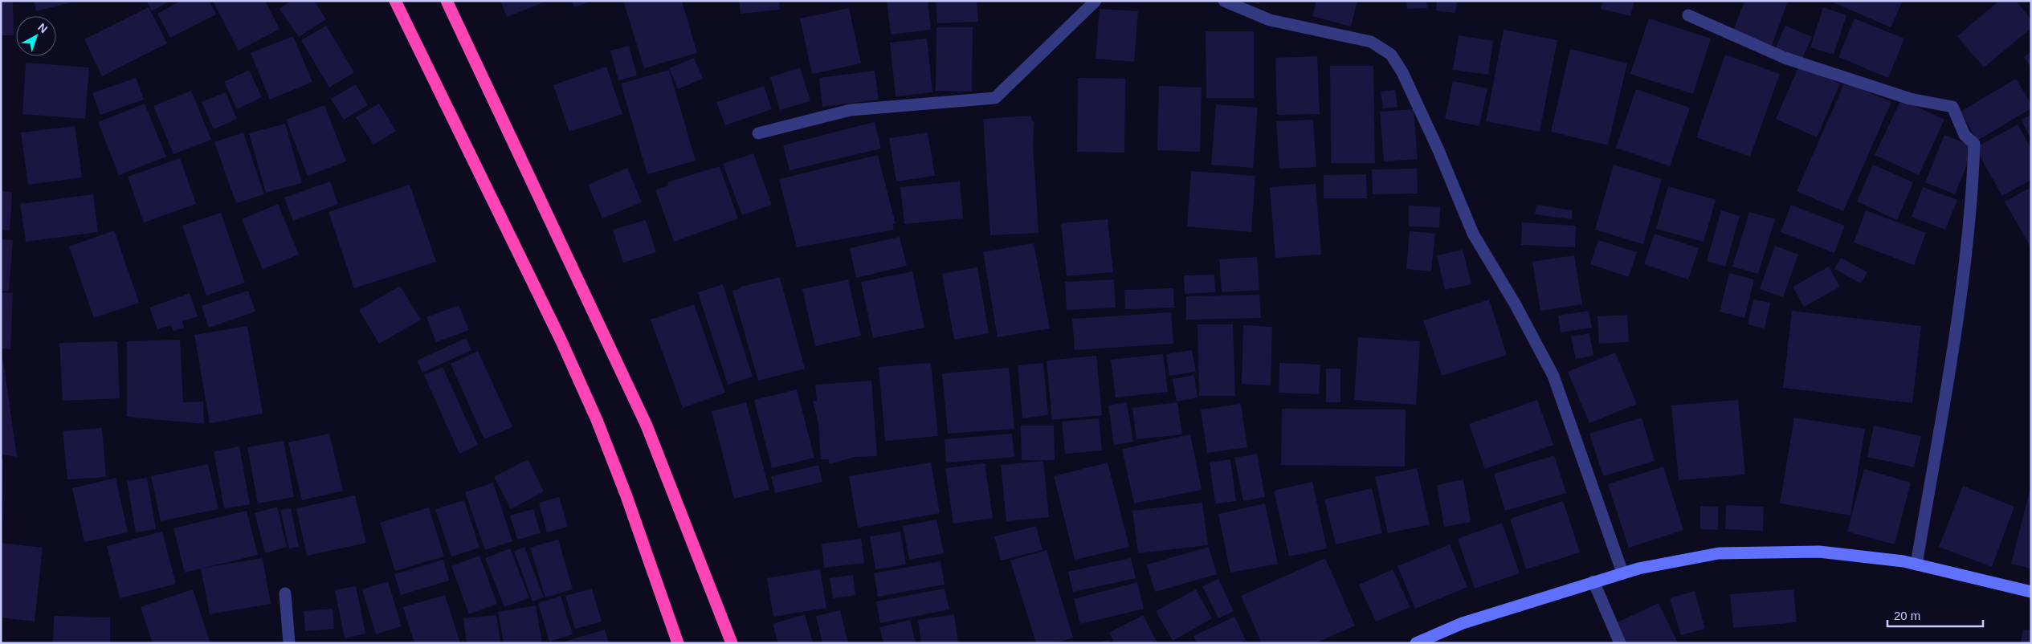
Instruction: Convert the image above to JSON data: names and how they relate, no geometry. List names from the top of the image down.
{
  "scale_bar": "20 m",
  "north": "top right"
}
